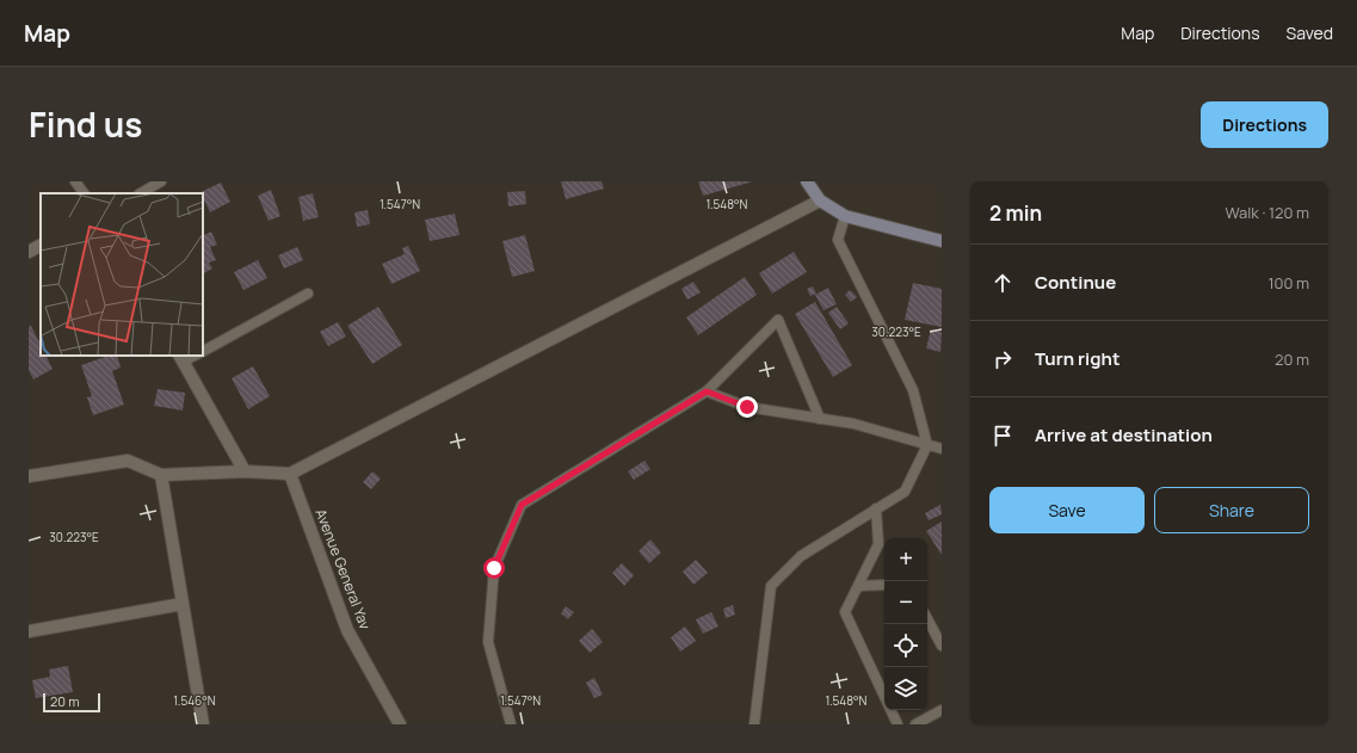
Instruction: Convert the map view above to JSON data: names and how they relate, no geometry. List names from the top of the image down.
{
  "streets": {
    "street": ["Avenue General Yav"]
  },
  "scale_bar": "20 m",
  "page": {
    "header": "Map",
    "nav": ["Map", "Directions", "Saved"],
    "title": "Find us",
    "buttons": [
      "Directions",
      ["Save", "Share"]
    ],
    "heading": ["2 min", "Walk · 120 m"],
    "list": [
      ["Continue", "100 m"],
      ["Turn right", "20 m"],
      "Arrive at destination"
    ],
    "map_buttons": ["+", "−"],
    "scale": "20 m"
  },
  "coordinates": [
    "1.547°N",
    "1.548°N",
    "30.223°E",
    "1.546°N"
  ]
}
